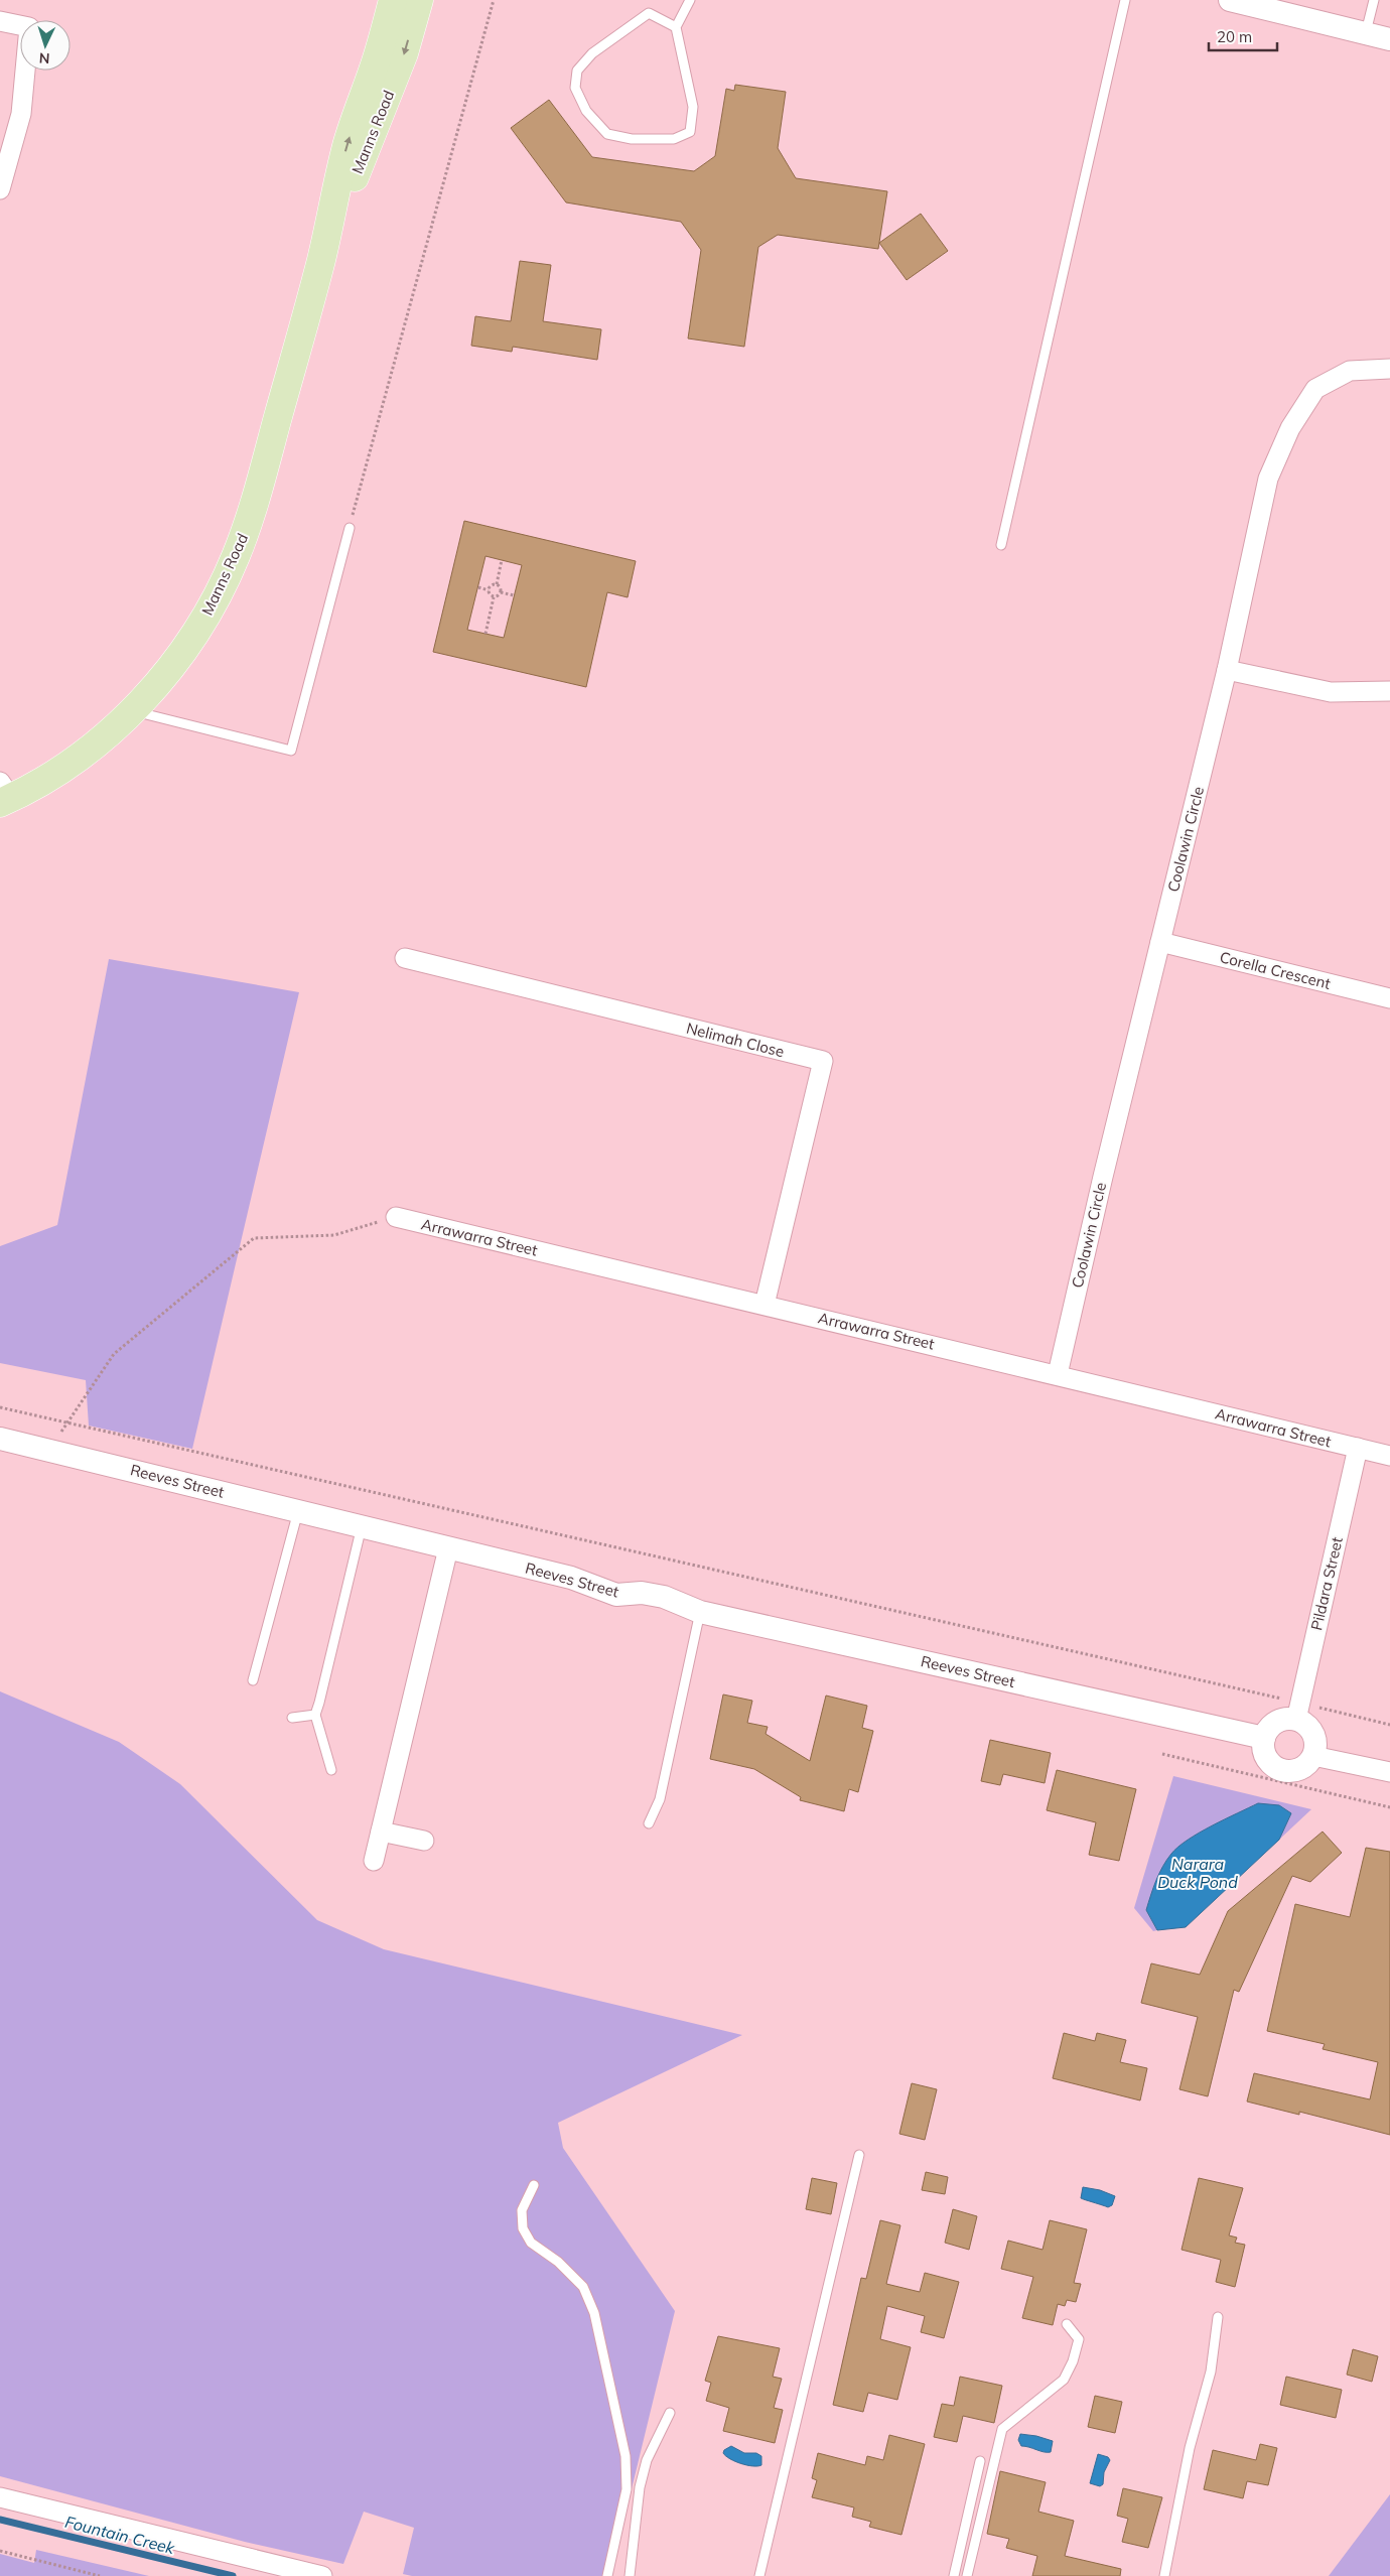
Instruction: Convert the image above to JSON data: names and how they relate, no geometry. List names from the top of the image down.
{
  "streets": {
    "main road": ["Manns Road"],
    "street": [
      "Coolawin Circle",
      "Corella Crescent",
      "Nelimah Close",
      "Arrawarra Street",
      "Reeves Street",
      "Pildara Street"
    ]
  },
  "crossings": [
    ["Coolawin Circle", "Corella Crescent"],
    ["Coolawin Circle", "Arrawarra Street"],
    ["Nelimah Close", "Arrawarra Street"],
    ["Arrawarra Street", "Pildara Street"],
    ["Reeves Street", "Pildara Street"]
  ],
  "water": ["Narara Duck Pond", "Fountain Creek"],
  "scale_bar": "20 m",
  "north": "bottom"
}
